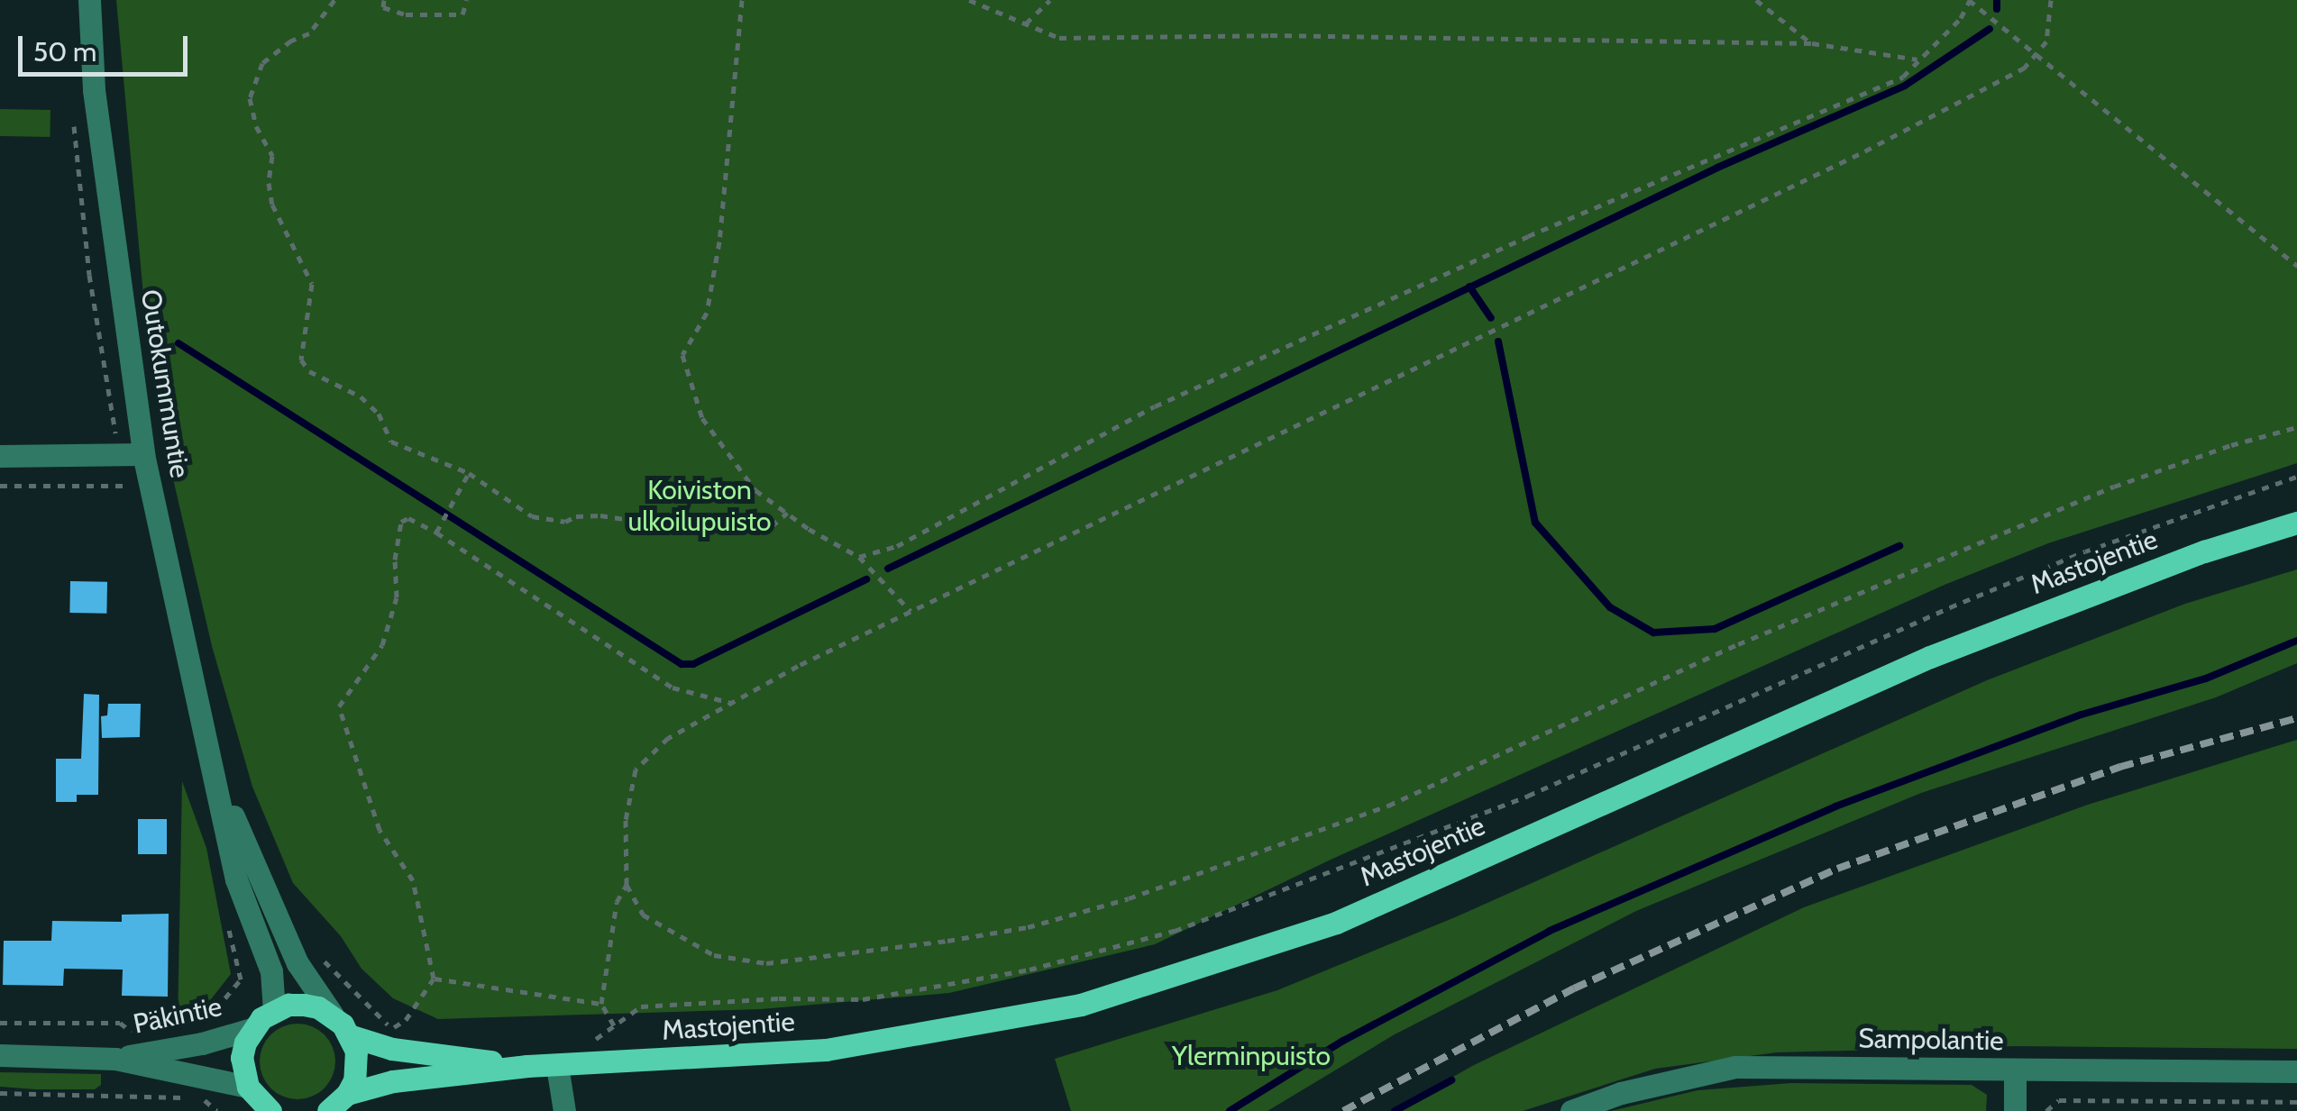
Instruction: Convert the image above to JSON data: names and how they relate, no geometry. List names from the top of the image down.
{
  "streets": {
    "main road": ["Mastojentie"],
    "street": ["Outokummuntie", "Päkintie", "Sampolantie"]
  },
  "parks": ["Koiviston ulkoilupuisto", "Ylerminpuisto"],
  "scale_bar": "50 m"
}
